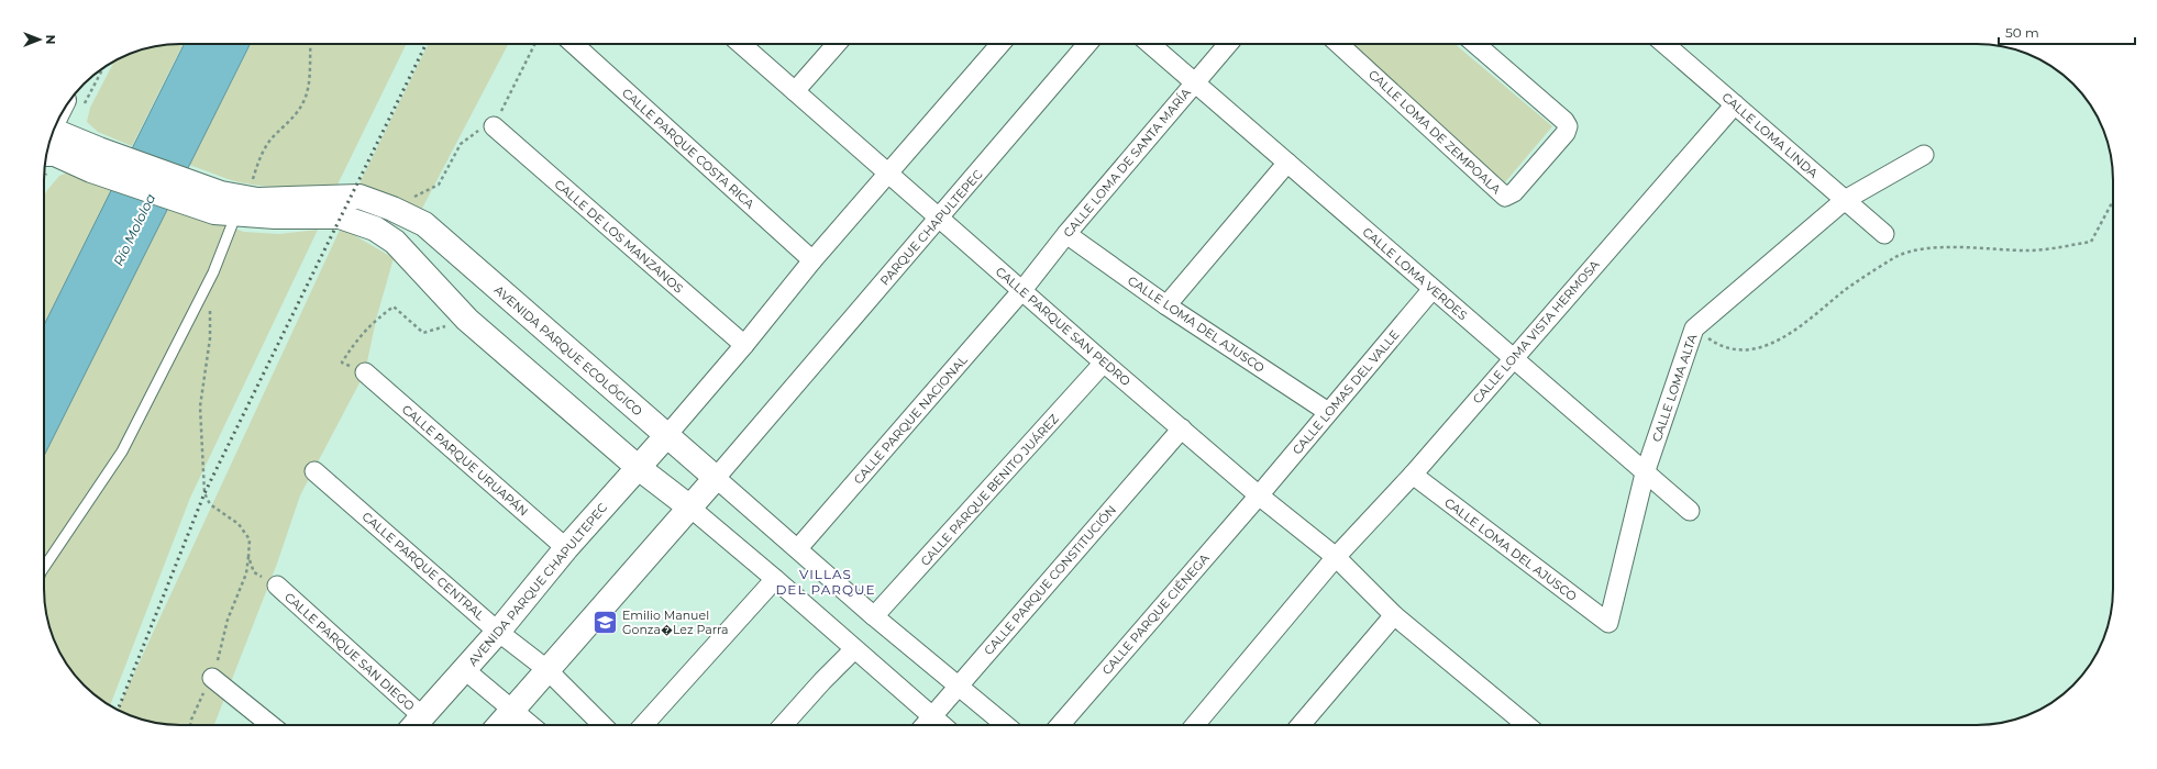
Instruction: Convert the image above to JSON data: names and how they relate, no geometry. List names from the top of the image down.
{
  "streets": {
    "street": [
      "CALLE LOMA DE ZEMPOALA",
      "CALLE LOMA LINDA",
      "CALLE PARQUE COSTA RICA",
      "CALLE LOMA DE SANTA MARÍA",
      "PARQUE CHAPULTEPEC",
      "CALLE DE LOS MANZANOS",
      "CALLE LOMA VERDES",
      "CALLE LOMA DEL AJUSCO",
      "CALLE PARQUE SAN PEDRO",
      "CALLE LOMA VISTA HERMOSA",
      "AVENIDA PARQUE ECOLÓGICO",
      "CALLE LOMA ALTA",
      "CALLE LOMAS DEL VALLE",
      "CALLE PARQUE NACIONAL",
      "CALLE PARQUE URUAPÁN",
      "CALLE PARQUE BENITO JUÁREZ",
      "CALLE PARQUE CENTRAL",
      "CALLE PARQUE CONSTITUCIÓN",
      "AVENIDA PARQUE CHAPULTEPEC",
      "CALLE PARQUE CIÉNEGA",
      "CALLE PARQUE SAN DIEGO"
    ]
  },
  "crossings": [
    ["CALLE LOMA LINDA", "CALLE LOMA VISTA HERMOSA"],
    ["CALLE LOMA LINDA", "CALLE LOMA ALTA"],
    ["CALLE LOMA DE SANTA MARÍA", "CALLE LOMA VERDES"],
    ["CALLE LOMA DE SANTA MARÍA", "CALLE LOMA DEL AJUSCO"],
    ["CALLE LOMA DE SANTA MARÍA", "CALLE PARQUE SAN PEDRO"],
    ["CALLE LOMA DE SANTA MARÍA", "CALLE PARQUE NACIONAL"],
    ["PARQUE CHAPULTEPEC", "CALLE PARQUE SAN PEDRO"],
    ["PARQUE CHAPULTEPEC", "AVENIDA PARQUE ECOLÓGICO"],
    ["CALLE LOMA VERDES", "CALLE LOMA VISTA HERMOSA"],
    ["CALLE LOMA VERDES", "CALLE LOMA ALTA"],
    ["CALLE LOMA VERDES", "CALLE LOMAS DEL VALLE"],
    ["CALLE LOMA DEL AJUSCO", "CALLE LOMA VISTA HERMOSA"],
    ["CALLE LOMA DEL AJUSCO", "CALLE LOMA ALTA"],
    ["CALLE LOMA DEL AJUSCO", "CALLE LOMAS DEL VALLE"],
    ["CALLE PARQUE SAN PEDRO", "CALLE LOMA VISTA HERMOSA"],
    ["CALLE PARQUE SAN PEDRO", "CALLE LOMAS DEL VALLE"],
    ["CALLE PARQUE SAN PEDRO", "CALLE PARQUE NACIONAL"],
    ["CALLE PARQUE SAN PEDRO", "CALLE PARQUE BENITO JUÁREZ"],
    ["CALLE PARQUE SAN PEDRO", "CALLE PARQUE CONSTITUCIÓN"],
    ["CALLE PARQUE SAN PEDRO", "CALLE PARQUE CIÉNEGA"],
    ["AVENIDA PARQUE ECOLÓGICO", "CALLE PARQUE NACIONAL"],
    ["AVENIDA PARQUE ECOLÓGICO", "CALLE PARQUE BENITO JUÁREZ"],
    ["AVENIDA PARQUE ECOLÓGICO", "CALLE PARQUE CONSTITUCIÓN"],
    ["AVENIDA PARQUE ECOLÓGICO", "AVENIDA PARQUE CHAPULTEPEC"],
    ["CALLE LOMAS DEL VALLE", "CALLE PARQUE CIÉNEGA"],
    ["CALLE PARQUE URUAPÁN", "AVENIDA PARQUE CHAPULTEPEC"],
    ["CALLE PARQUE CENTRAL", "AVENIDA PARQUE CHAPULTEPEC"],
    ["AVENIDA PARQUE CHAPULTEPEC", "CALLE PARQUE SAN DIEGO"]
  ],
  "districts": ["VILLAS DEL PARQUE"],
  "water": ["Río Mololoa"],
  "places": {
    "school or university": ["Emilio Manuel Gonza�Lez Parra"]
  },
  "scale_bar": "50 m",
  "north": "right"
}
